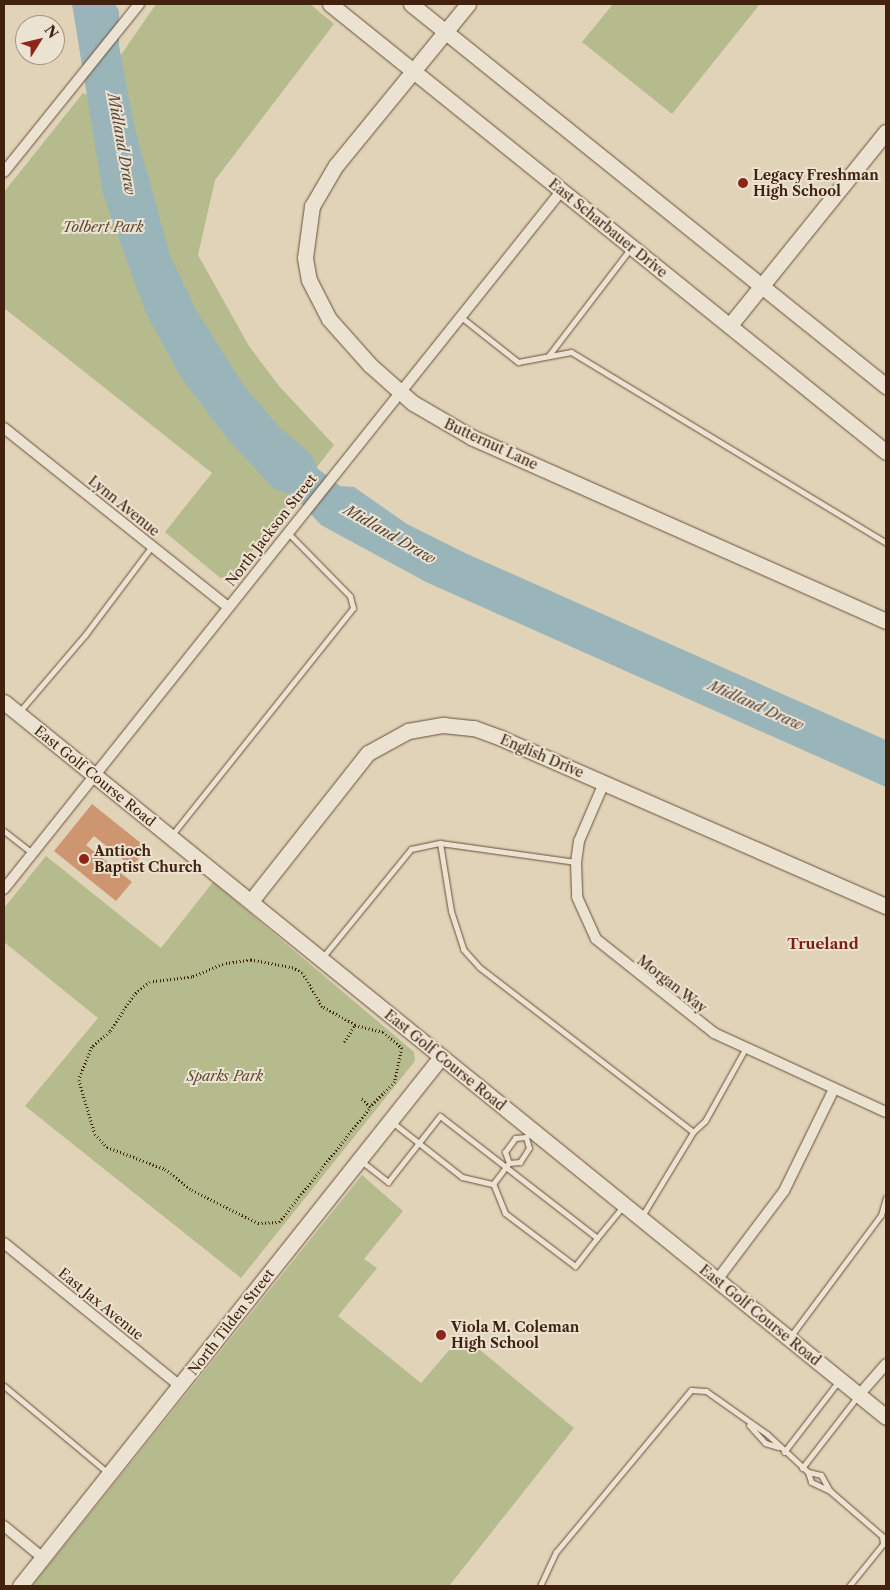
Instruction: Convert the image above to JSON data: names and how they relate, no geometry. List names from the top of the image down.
{
  "streets": {
    "street": [
      "East Scharbauer Drive",
      "Butternut Lane",
      "Lynn Avenue",
      "North Jackson Street",
      "English Drive",
      "East Golf Course Road",
      "Morgan Way",
      "East Jax Avenue",
      "North Tilden Street"
    ]
  },
  "crossings": [
    ["East Scharbauer Drive", "Butternut Lane"],
    ["East Scharbauer Drive", "North Jackson Street"],
    ["Butternut Lane", "North Jackson Street"],
    ["Lynn Avenue", "North Jackson Street"],
    ["North Jackson Street", "East Golf Course Road"],
    ["English Drive", "East Golf Course Road"],
    ["English Drive", "Morgan Way"],
    ["East Golf Course Road", "North Tilden Street"],
    ["East Jax Avenue", "North Tilden Street"]
  ],
  "districts": ["Trueland"],
  "water": ["Midland Draw"],
  "parks": ["Tolbert Park", "Sparks Park"],
  "places": ["Legacy Freshman High School", "Antioch Baptist Church", "Viola M. Coleman High School"],
  "north": "top right"
}
